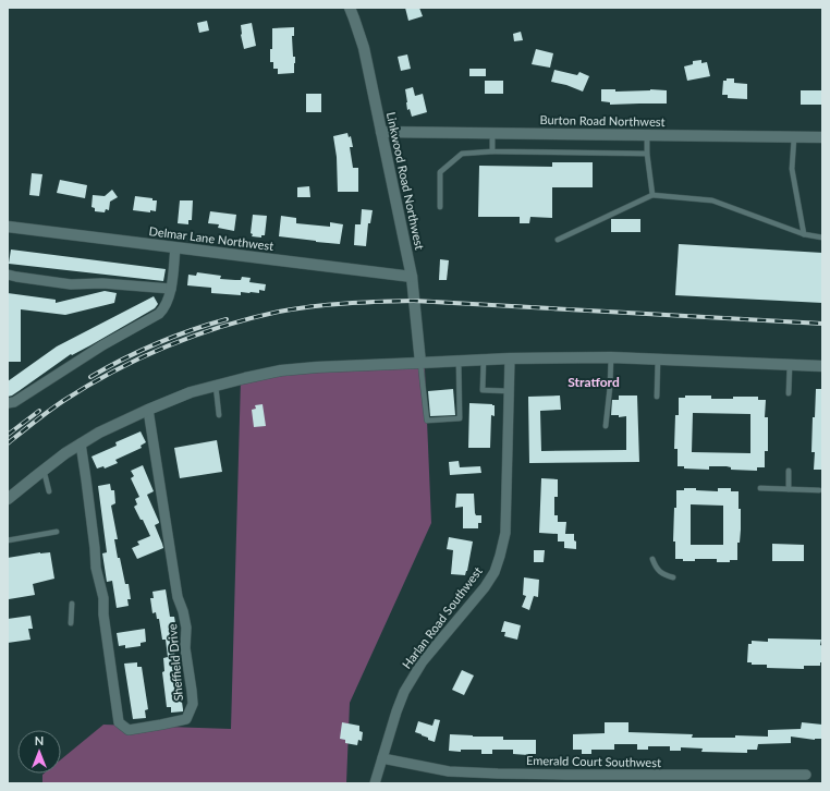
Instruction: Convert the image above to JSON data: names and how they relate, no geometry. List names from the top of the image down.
{
  "streets": {
    "street": [
      "Burton Road Northwest",
      "Linkwood Road Northwest",
      "Delmar Lane Northwest",
      "Harlan Road Southwest",
      "Sheffield Drive",
      "Emerald Court Southwest"
    ]
  },
  "crossings": [
    ["Burton Road Northwest", "Linkwood Road Northwest"],
    ["Linkwood Road Northwest", "Delmar Lane Northwest"],
    ["Harlan Road Southwest", "Emerald Court Southwest"]
  ],
  "districts": ["Stratford"],
  "north": "top"
}
